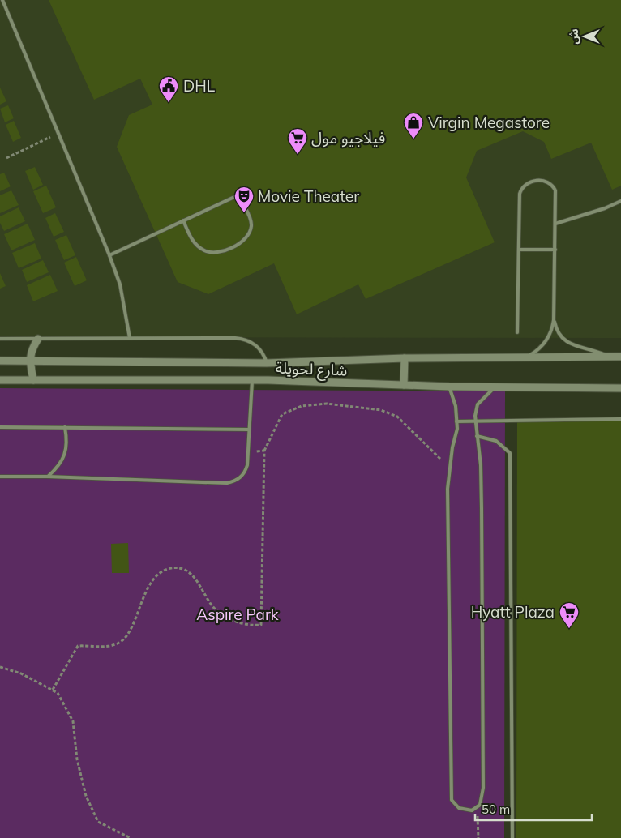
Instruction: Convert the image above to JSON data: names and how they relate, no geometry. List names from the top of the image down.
{
  "streets": {
    "street": ["شارع لحويلة"]
  },
  "parks": ["Aspire Park"],
  "places": {
    "public building": ["DHL"],
    "shop": ["Virgin Megastore"],
    "supermarket": ["فيلاجيو مول", "Hyatt Plaza"],
    "theatre": ["Movie Theater"]
  },
  "scale_bar": "50 m",
  "north": "left"
}
